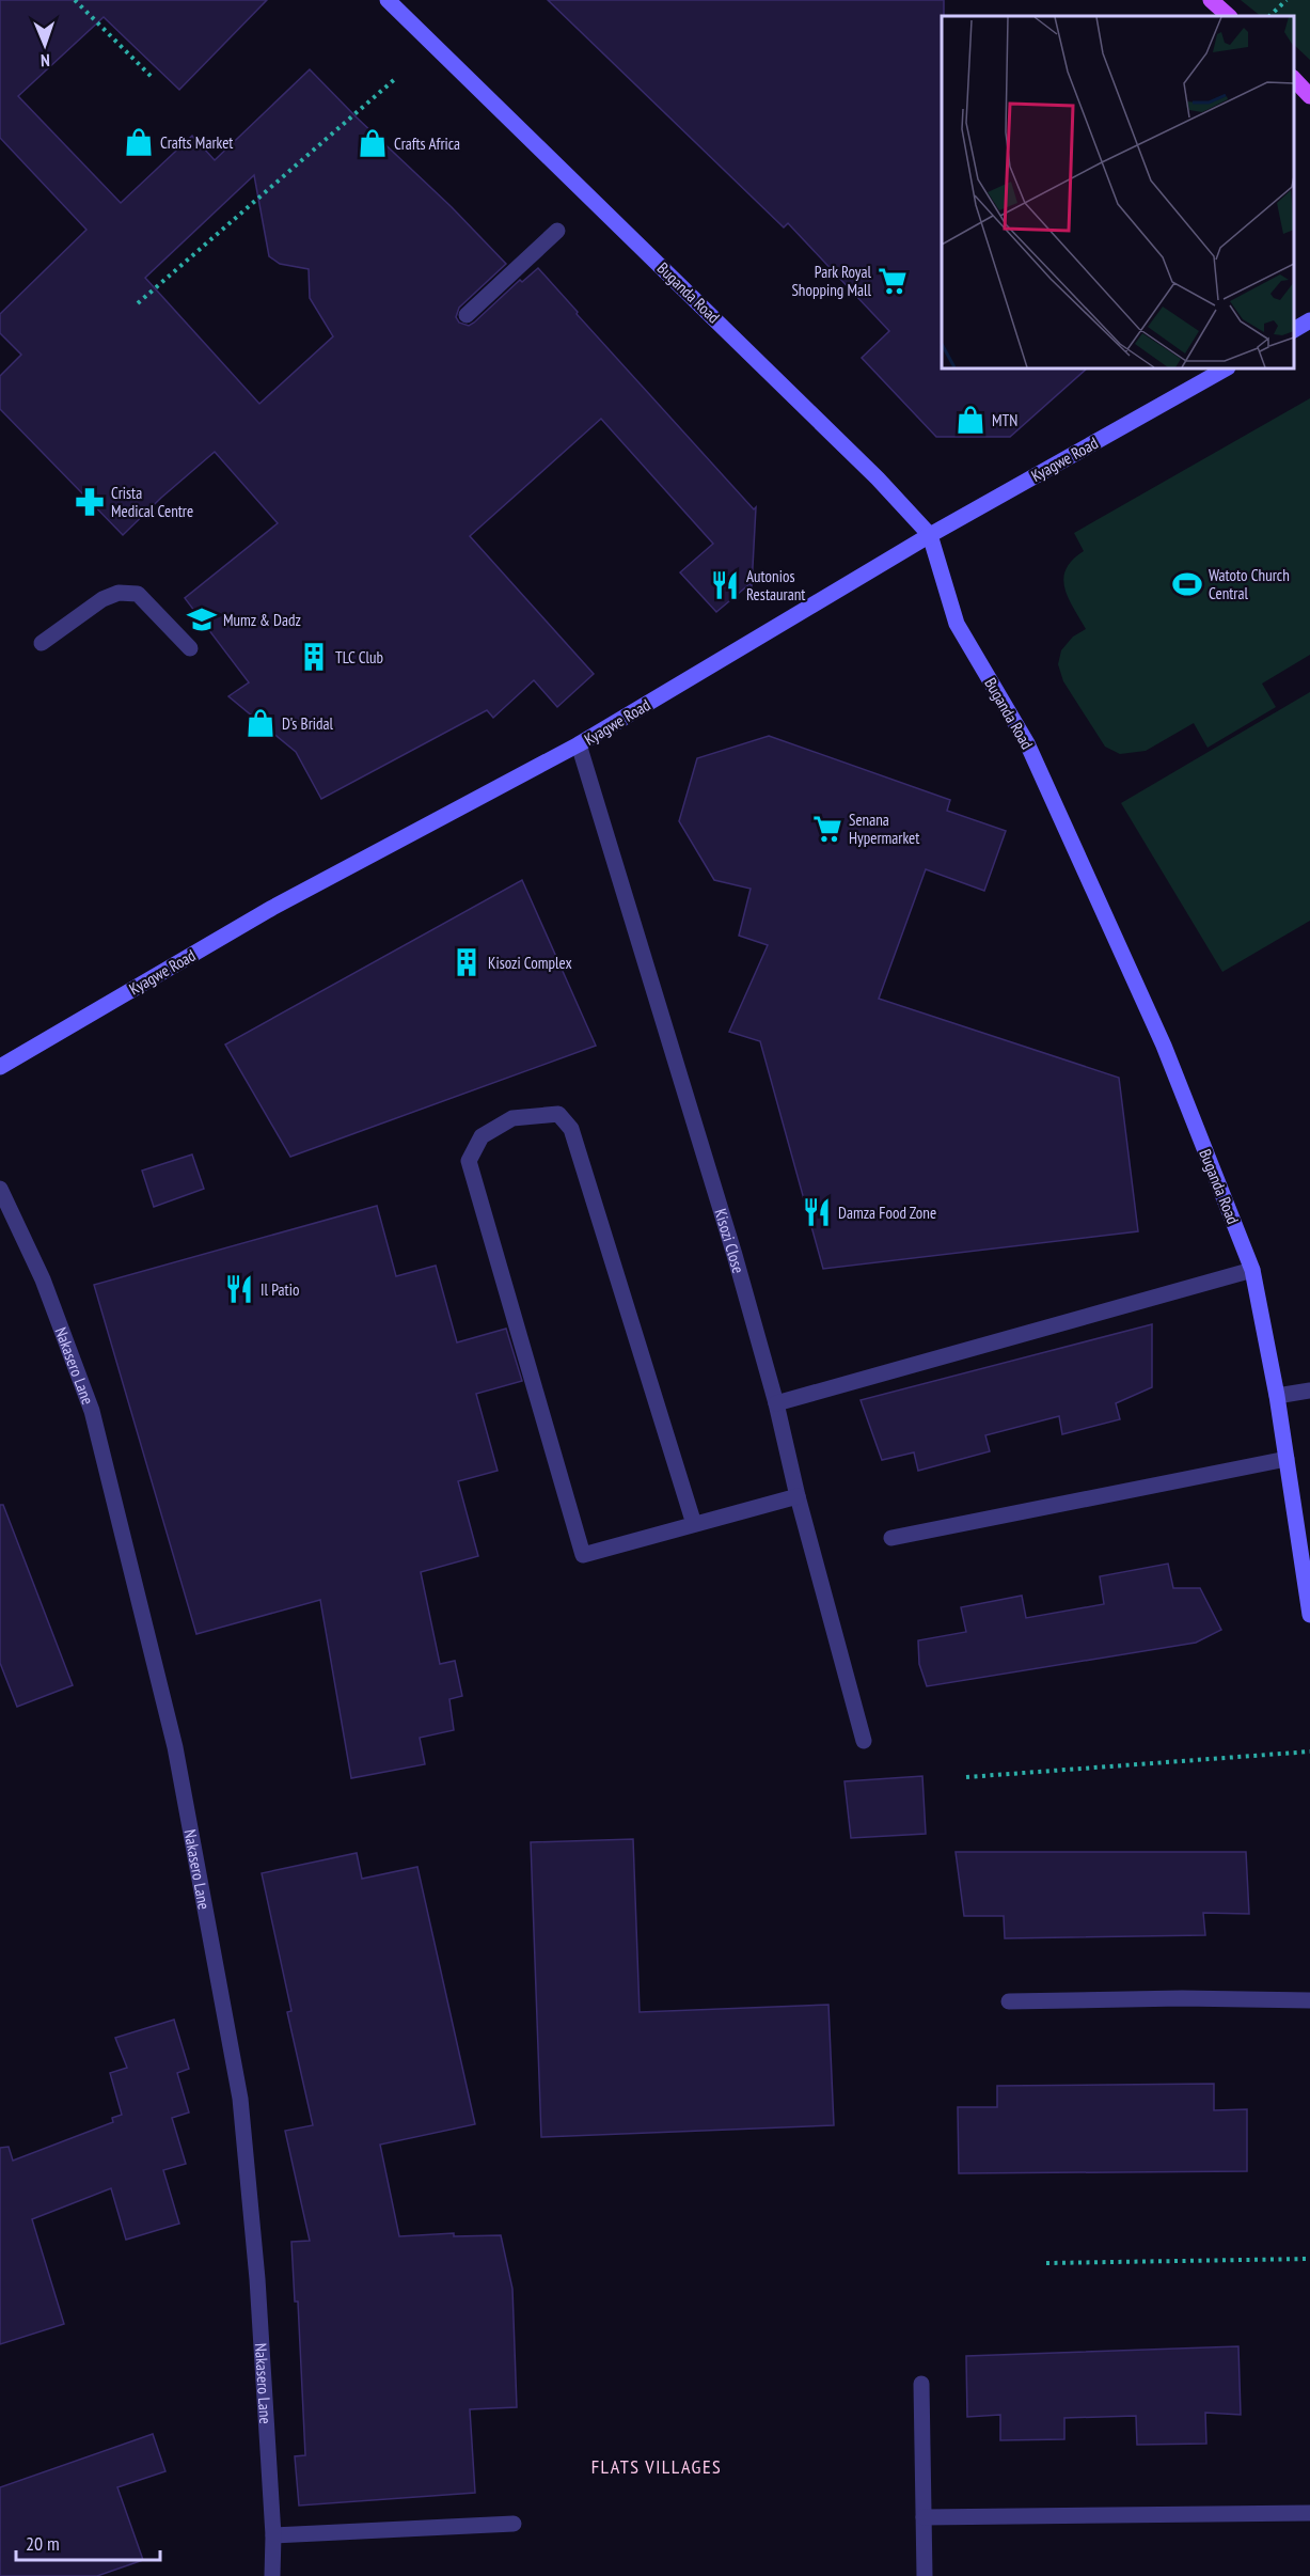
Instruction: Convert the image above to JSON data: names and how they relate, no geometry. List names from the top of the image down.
{
  "streets": {
    "main road": ["Buganda Road", "Kyagwe Road"],
    "street": ["Kisozi Close", "Nakasero Lane"]
  },
  "crossings": [
    ["Buganda Road", "Kyagwe Road"],
    ["Kyagwe Road", "Kisozi Close"]
  ],
  "districts": ["FLATS VILLAGES"],
  "places": {
    "shop": [
      "Crafts Market",
      "Crafts Africa",
      "MTN",
      "D's Bridal"
    ],
    "supermarket": ["Park Royal Shopping Mall", "Senana Hypermarket"],
    "pharmacy": ["Crista Medical Centre"],
    "sports": ["Watoto Church Central"],
    "restaurant": ["Autonios Restaurant", "Damza Food Zone", "Il Patio"],
    "school or university": ["Mumz & Dadz"],
    "building": ["TLC Club", "Kisozi Complex"]
  },
  "scale_bar": "20 m",
  "north": "bottom"
}
